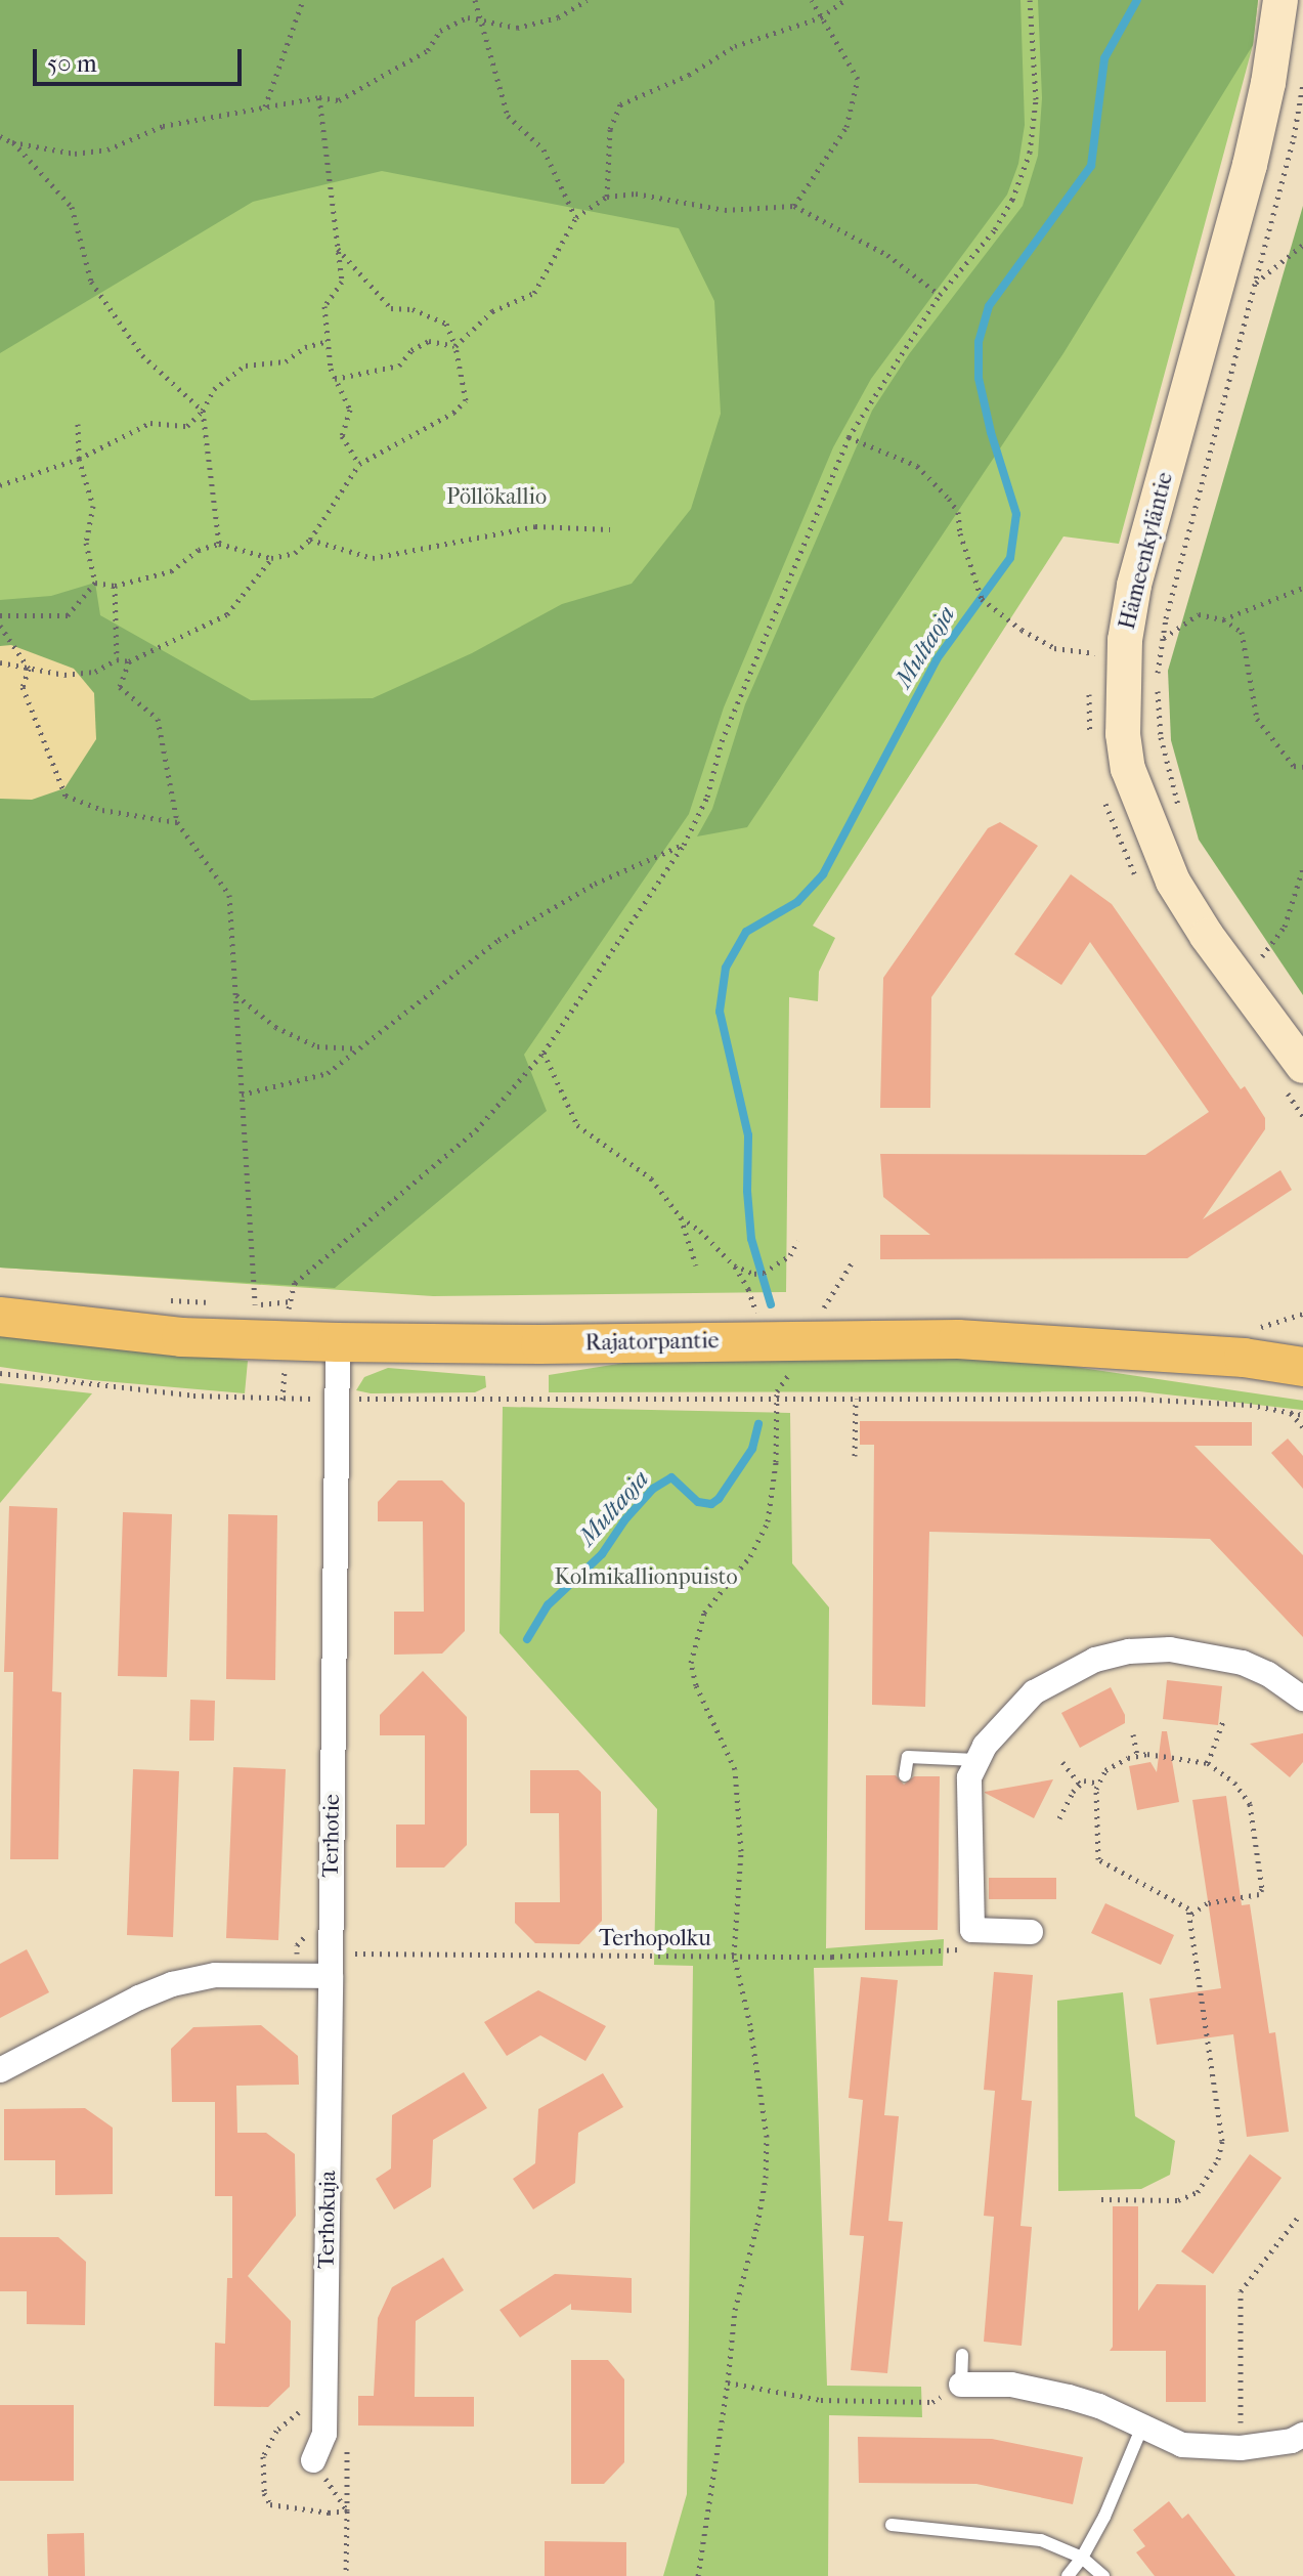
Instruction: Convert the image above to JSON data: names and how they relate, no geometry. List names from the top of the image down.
{
  "streets": {
    "main road": ["Rajatorpantie"],
    "street": ["Hämeenkyläntie", "Terhotie", "Terhokuja"],
    "path": ["Terhopolku"]
  },
  "crossings": [
    ["Rajatorpantie", "Terhotie"],
    ["Terhotie", "Terhopolku"],
    ["Terhotie", "Terhokuja"]
  ],
  "water": ["Multaoja"],
  "parks": ["Pöllökallio", "Kolmikallionpuisto"],
  "scale_bar": "50 m"
}
